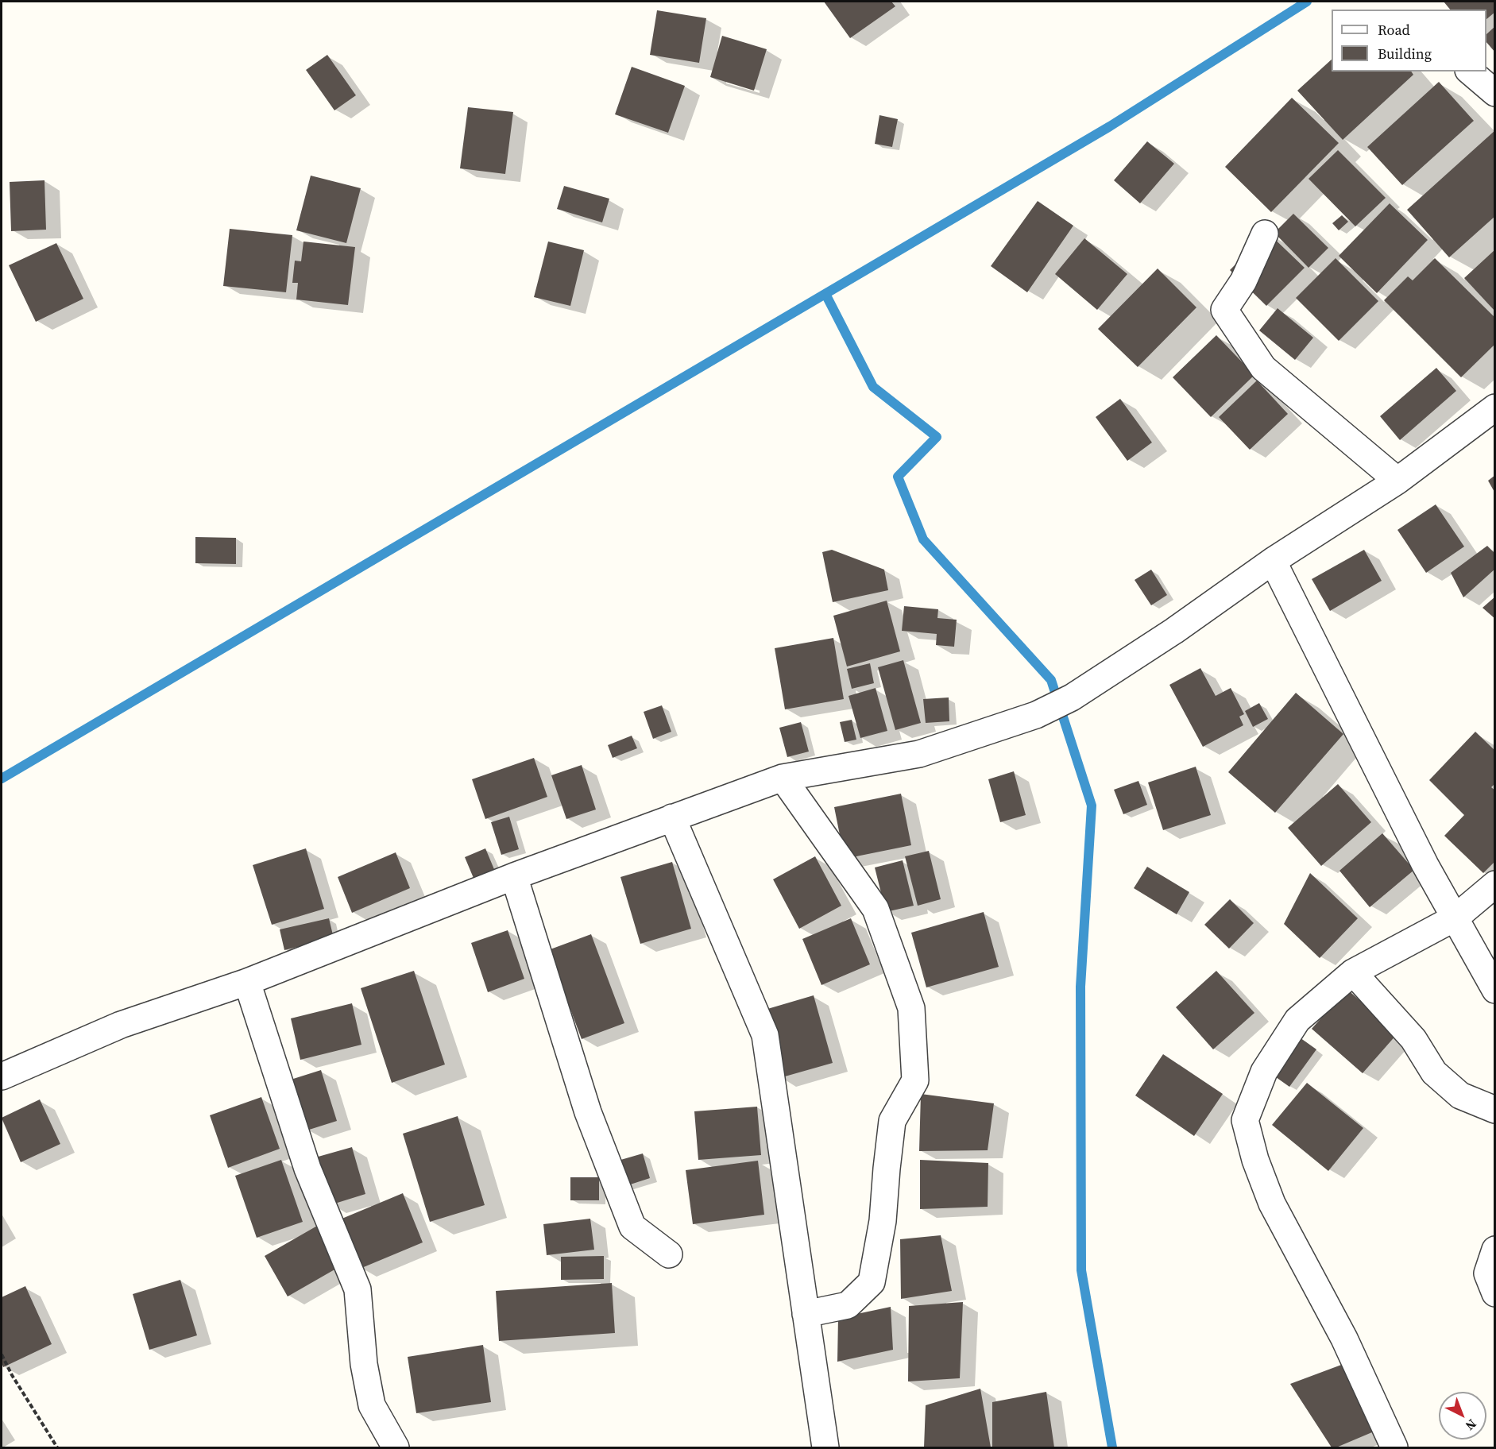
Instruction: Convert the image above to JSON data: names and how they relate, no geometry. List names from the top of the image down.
{
  "legend": ["Road", "Building"],
  "north": "bottom right"
}
